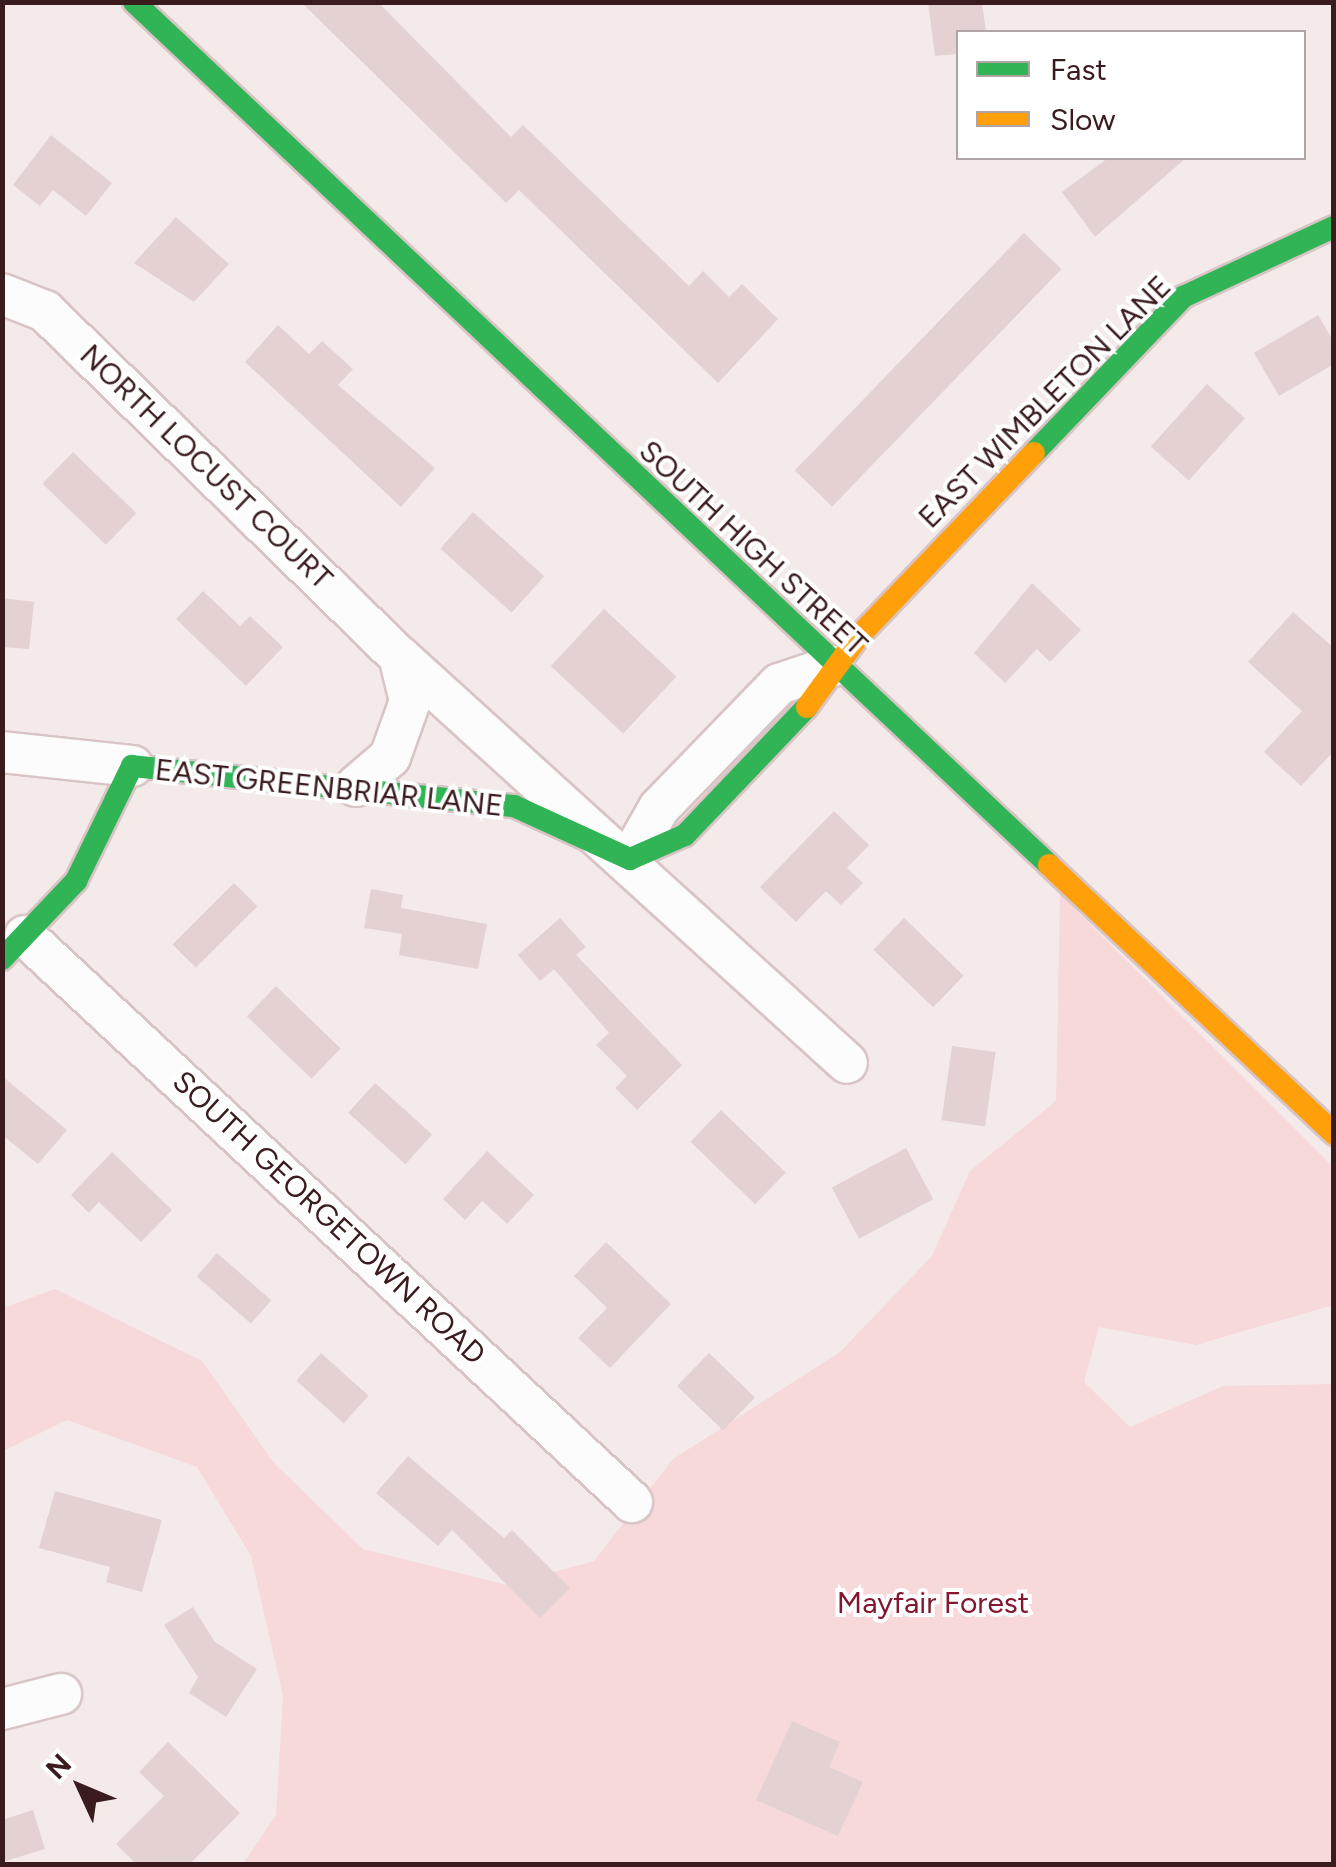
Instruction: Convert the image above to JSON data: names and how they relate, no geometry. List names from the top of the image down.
{
  "streets": {
    "street": [
      "EAST WIMBLETON LANE",
      "NORTH LOCUST COURT",
      "SOUTH HIGH STREET",
      "EAST GREENBRIAR LANE",
      "SOUTH GEORGETOWN ROAD"
    ]
  },
  "crossings": [
    ["EAST WIMBLETON LANE", "SOUTH HIGH STREET"],
    ["NORTH LOCUST COURT", "EAST GREENBRIAR LANE"],
    ["EAST GREENBRIAR LANE", "SOUTH GEORGETOWN ROAD"]
  ],
  "parks": ["Mayfair Forest"],
  "legend": ["Fast", "Slow"],
  "north": "top left"
}
